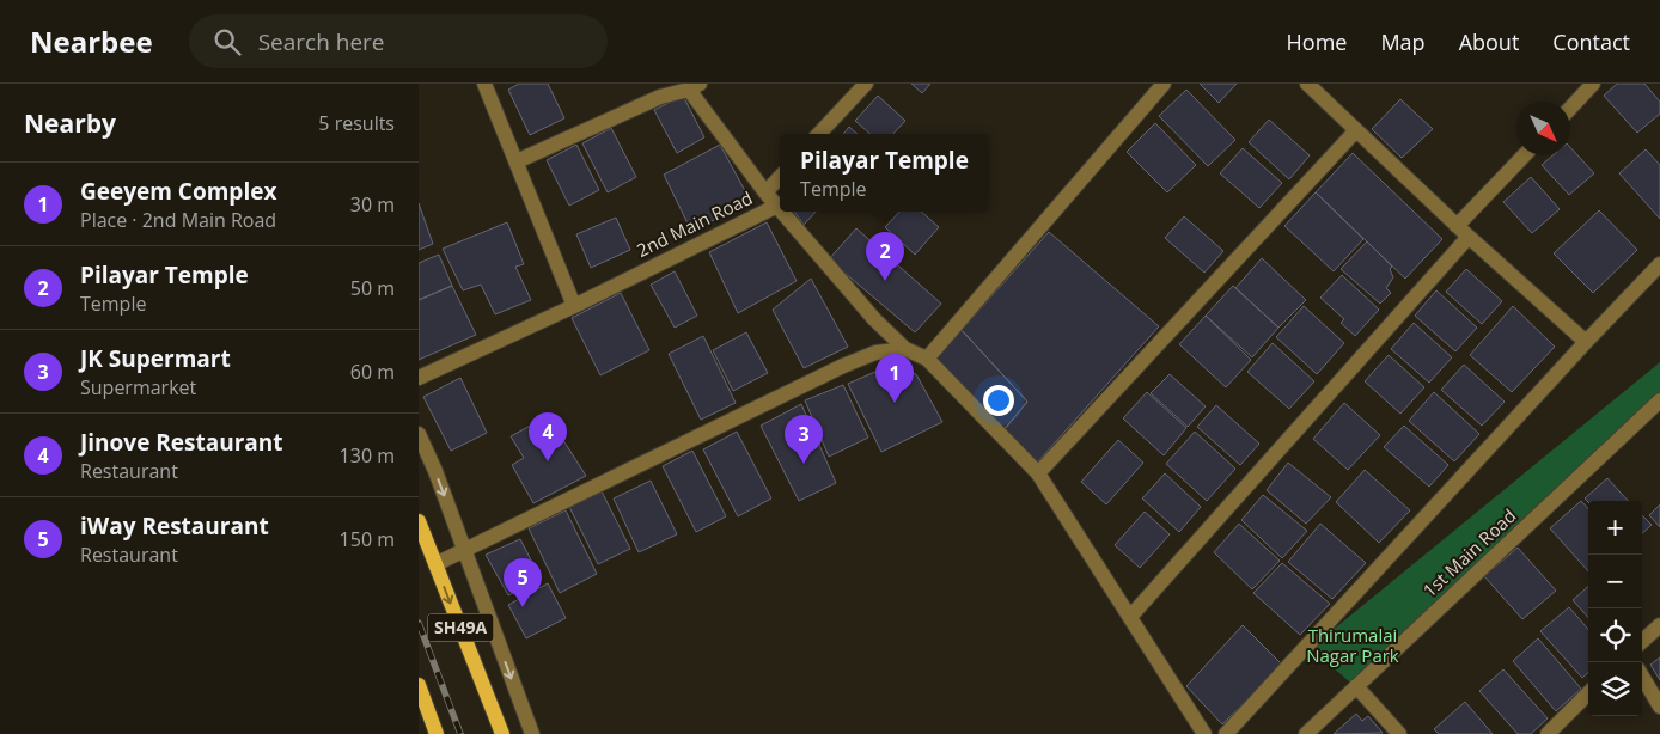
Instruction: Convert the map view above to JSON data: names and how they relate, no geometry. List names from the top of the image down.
{
  "streets": {
    "main road": ["SH49A"],
    "street": ["2nd Main Road", "1st Main Road"]
  },
  "parks": ["Thirumalai Nagar Park"],
  "north": "bottom right",
  "page": {
    "header": "Nearbee",
    "search": "Search here",
    "nav": [
      "Home",
      "Map",
      "About",
      "Contact"
    ],
    "heading": ["Nearby", "5 results"],
    "popup": ["Pilayar Temple", "Temple"],
    "list": [
      {
        "mark": "1",
        "name": "Geeyem Complex",
        "note": "Place · 2nd Main Road",
        "value": "30 m"
      },
      {
        "mark": "2",
        "name": "Pilayar Temple",
        "note": "Temple",
        "value": "50 m"
      },
      {
        "mark": "3",
        "name": "JK Supermart",
        "note": "Supermarket",
        "value": "60 m"
      },
      {
        "mark": "4",
        "name": "Jinove Restaurant",
        "note": "Restaurant",
        "value": "130 m"
      },
      {
        "mark": "5",
        "name": "iWay Restaurant",
        "note": "Restaurant",
        "value": "150 m"
      }
    ],
    "pins": [
      "2",
      "1",
      "4",
      "3",
      "5"
    ],
    "map_buttons": ["+", "−"]
  }
}
